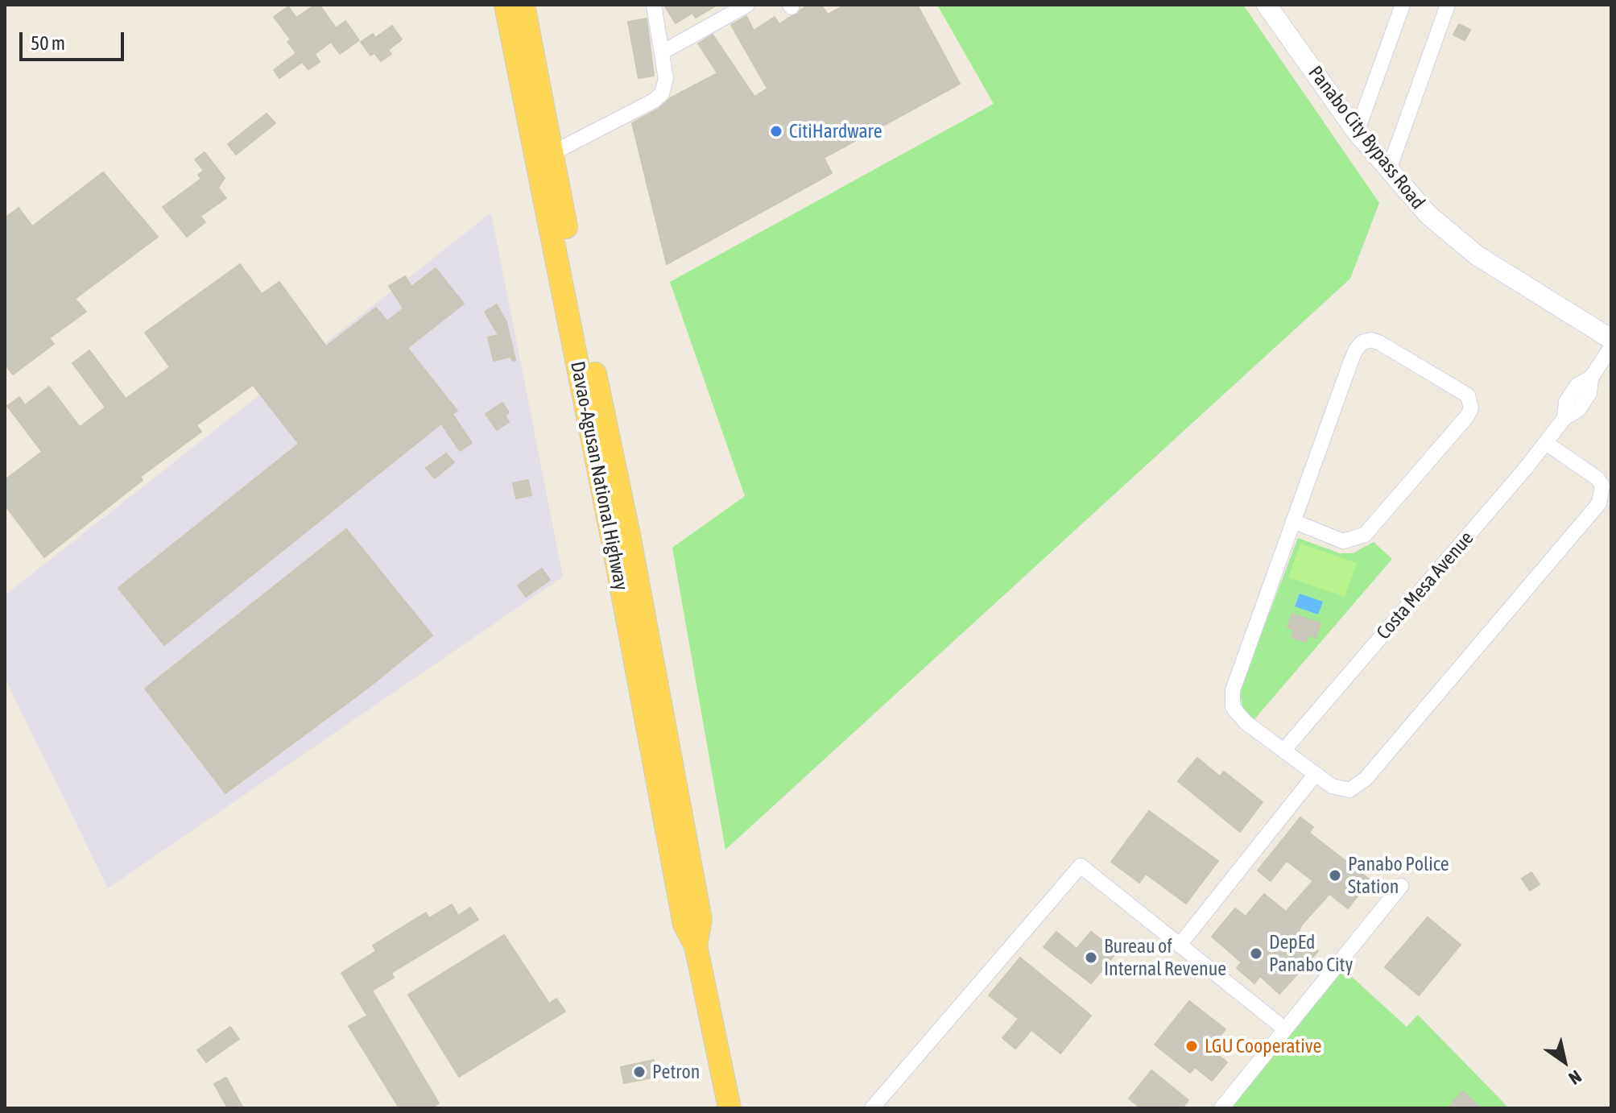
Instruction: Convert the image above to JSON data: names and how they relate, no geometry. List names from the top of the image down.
{
  "streets": {
    "highway": ["Davao-Agusan National Highway"],
    "main road": ["Panabo City Bypass Road"],
    "street": ["Costa Mesa Avenue"]
  },
  "places": [
    "CitiHardware",
    "Panabo Police Station",
    "DepEd Panabo City",
    "Bureau of Internal Revenue",
    "LGU Cooperative",
    "Petron"
  ],
  "scale_bar": "50 m",
  "north": "bottom right"
}
